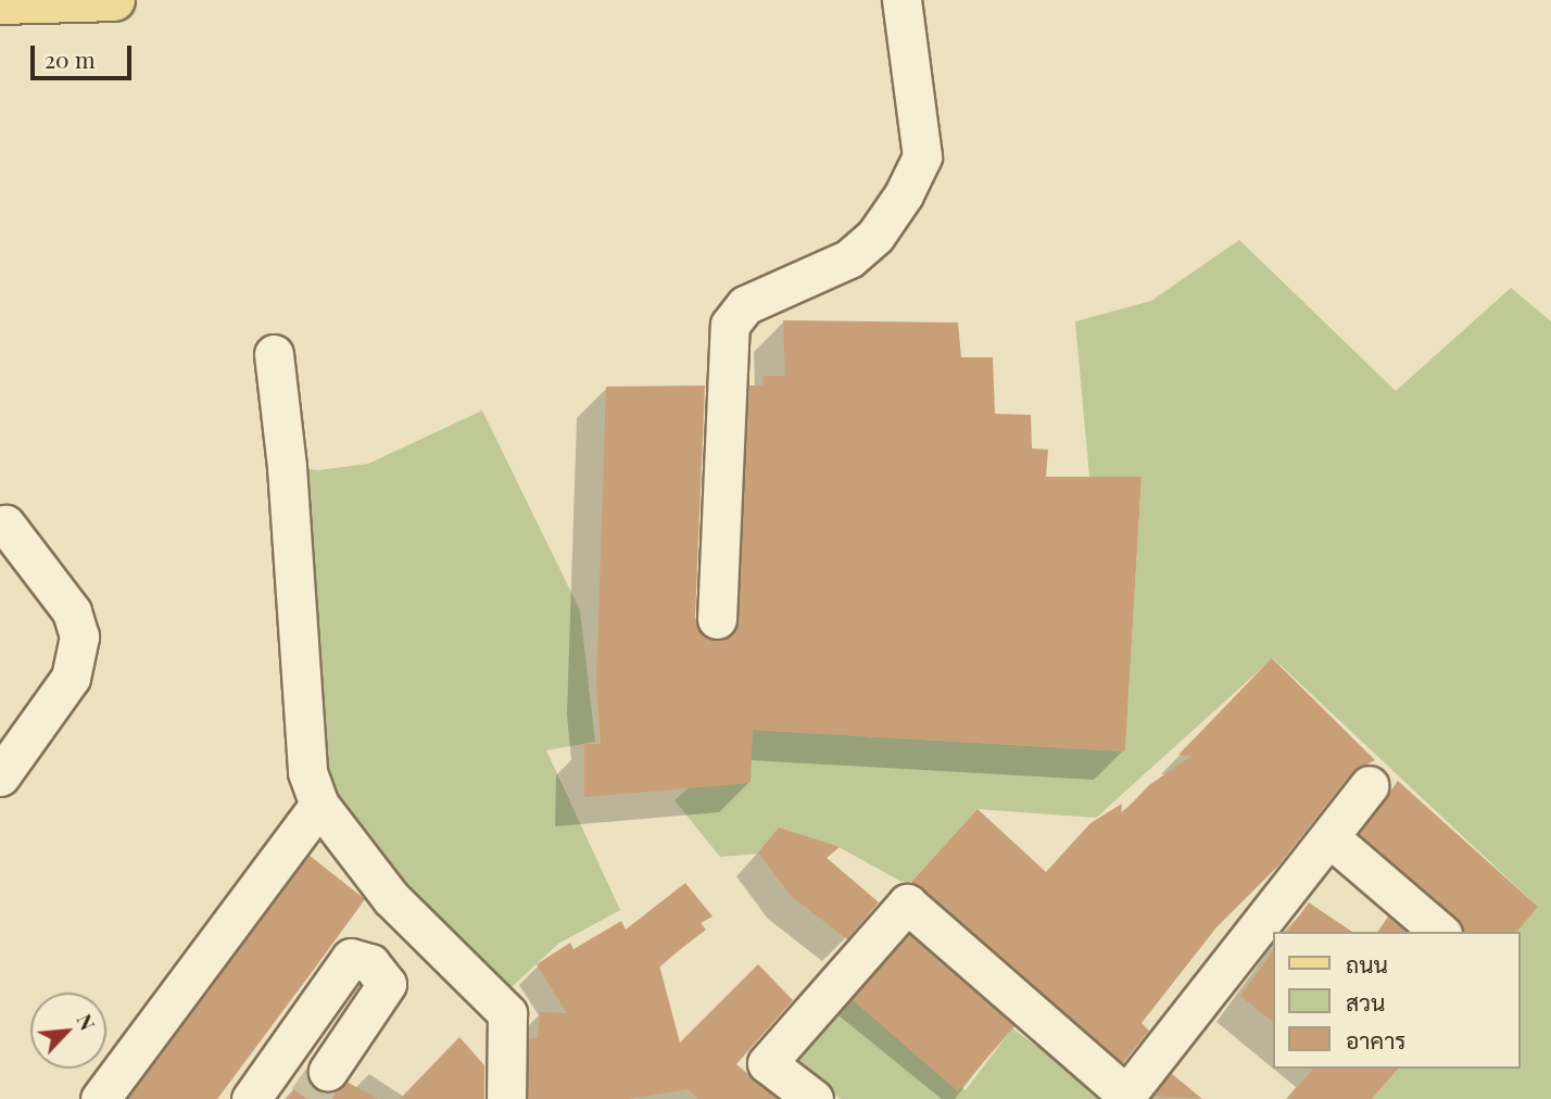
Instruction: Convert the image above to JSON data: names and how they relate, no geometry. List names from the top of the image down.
{
  "legend": ["ถนน", "สวน", "อาคาร"],
  "scale_bar": "20 m",
  "north": "top right"
}
